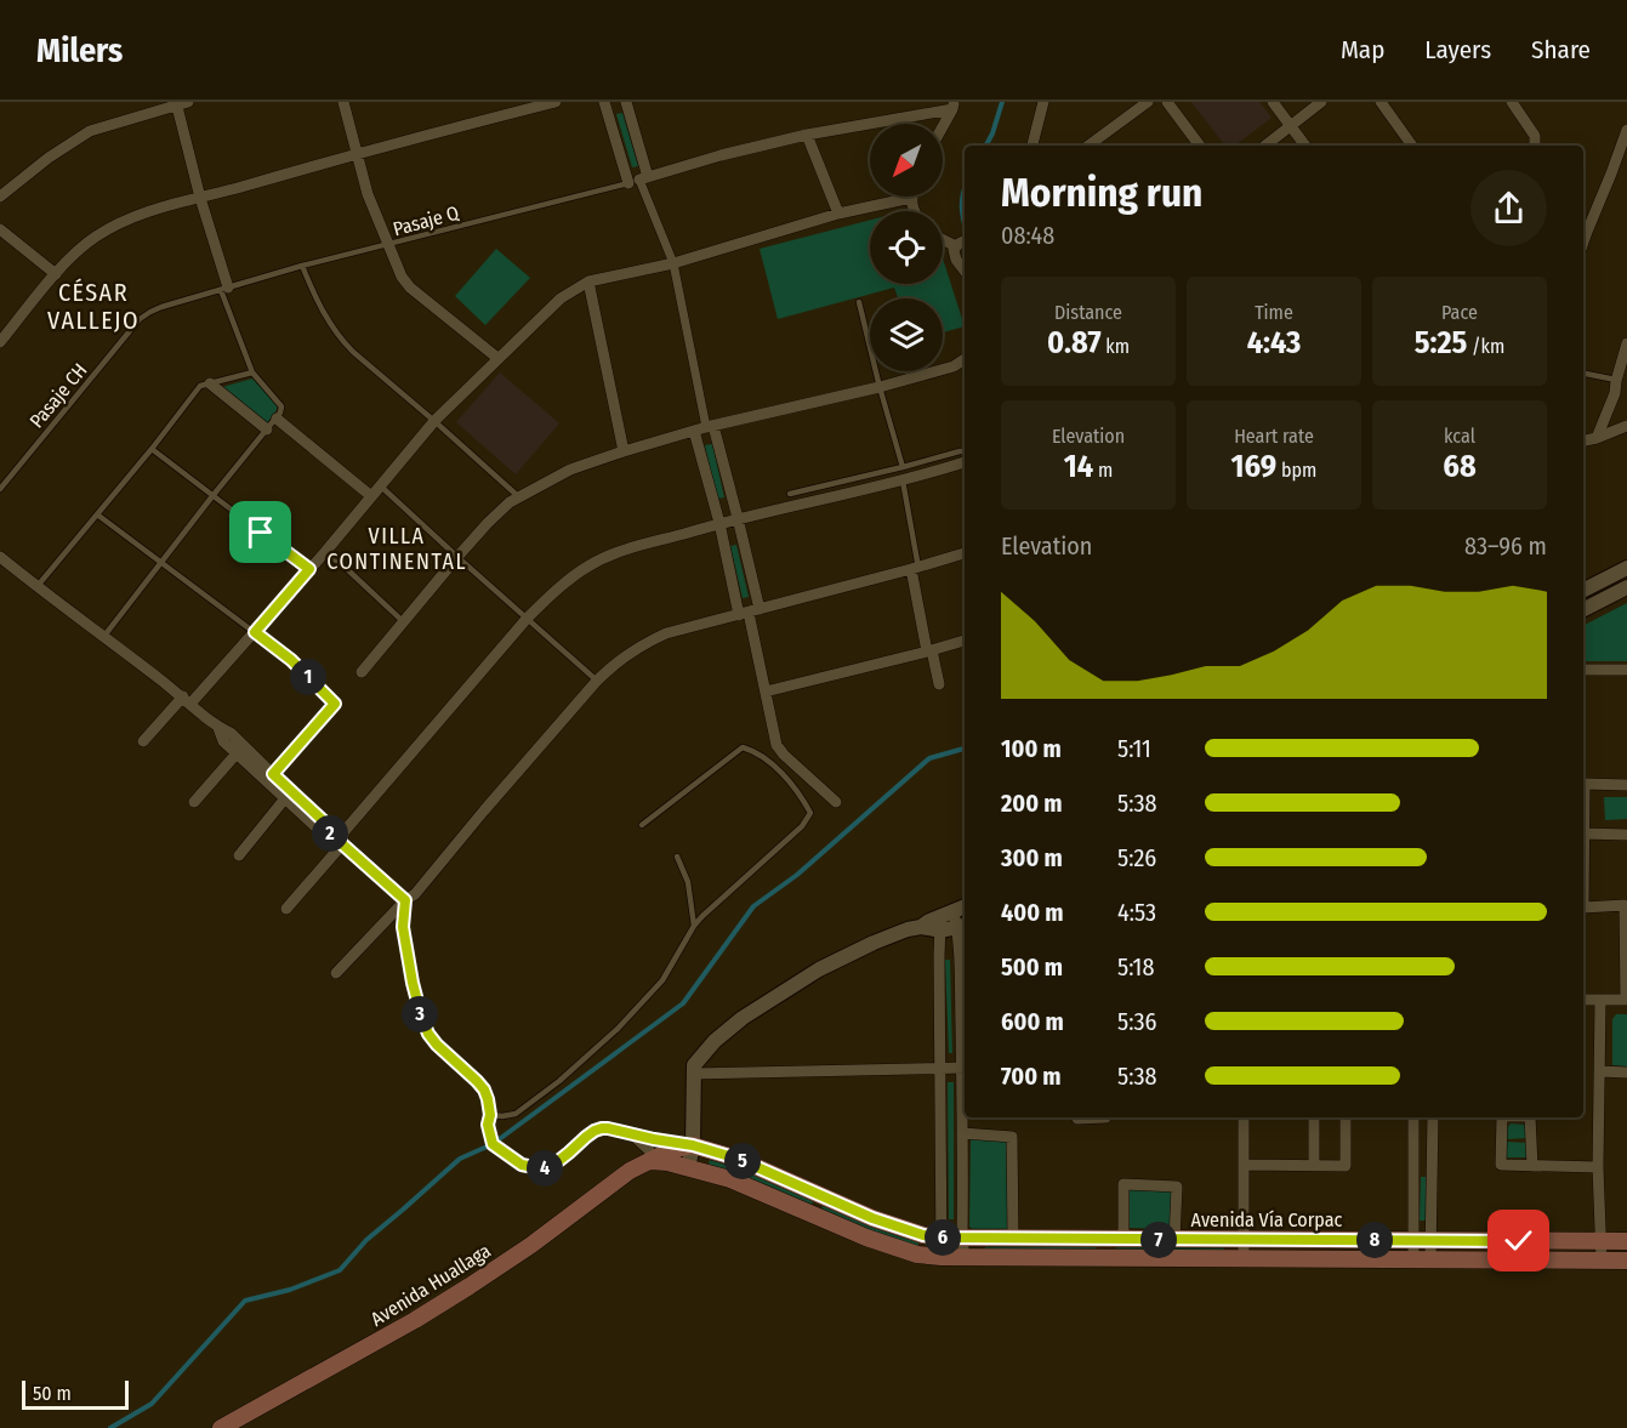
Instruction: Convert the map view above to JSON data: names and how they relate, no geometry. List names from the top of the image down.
{
  "streets": {
    "main road": ["Avenida Vía Corpac", "Avenida Huallaga"],
    "lane": ["Pasaje Q", "Pasaje CH"]
  },
  "crossings": [
    ["Pasaje Q", "Pasaje CH"],
    ["Avenida Vía Corpac", "Avenida Huallaga"]
  ],
  "districts": ["CÉSAR VALLEJO", "VILLA CONTINENTAL"],
  "scale_bar": "50 m",
  "north": "bottom left",
  "page": {
    "header": "Milers",
    "nav": ["Map", "Layers", "Share"],
    "heading": ["Morning run", "08:48"],
    "stats": [
      ["Distance", "0.87 km"],
      ["Time", "4:43"],
      ["Pace", "5:25 /km"],
      ["Elevation", "14 m"],
      ["Heart rate", "169 bpm"],
      ["kcal", "68"]
    ],
    "chart": ["Elevation", "83–96 m"],
    "pins": [
      "1",
      "2",
      "3",
      "5",
      "4",
      "6",
      "7",
      "8"
    ],
    "list": [
      {
        "name": "100 m",
        "note": "5:11"
      },
      {
        "name": "200 m",
        "note": "5:38"
      },
      {
        "name": "300 m",
        "note": "5:26"
      },
      {
        "name": "400 m",
        "note": "4:53"
      },
      {
        "name": "500 m",
        "note": "5:18"
      },
      {
        "name": "600 m",
        "note": "5:36"
      },
      {
        "name": "700 m",
        "note": "5:38"
      }
    ],
    "scale": "50 m"
  }
}
